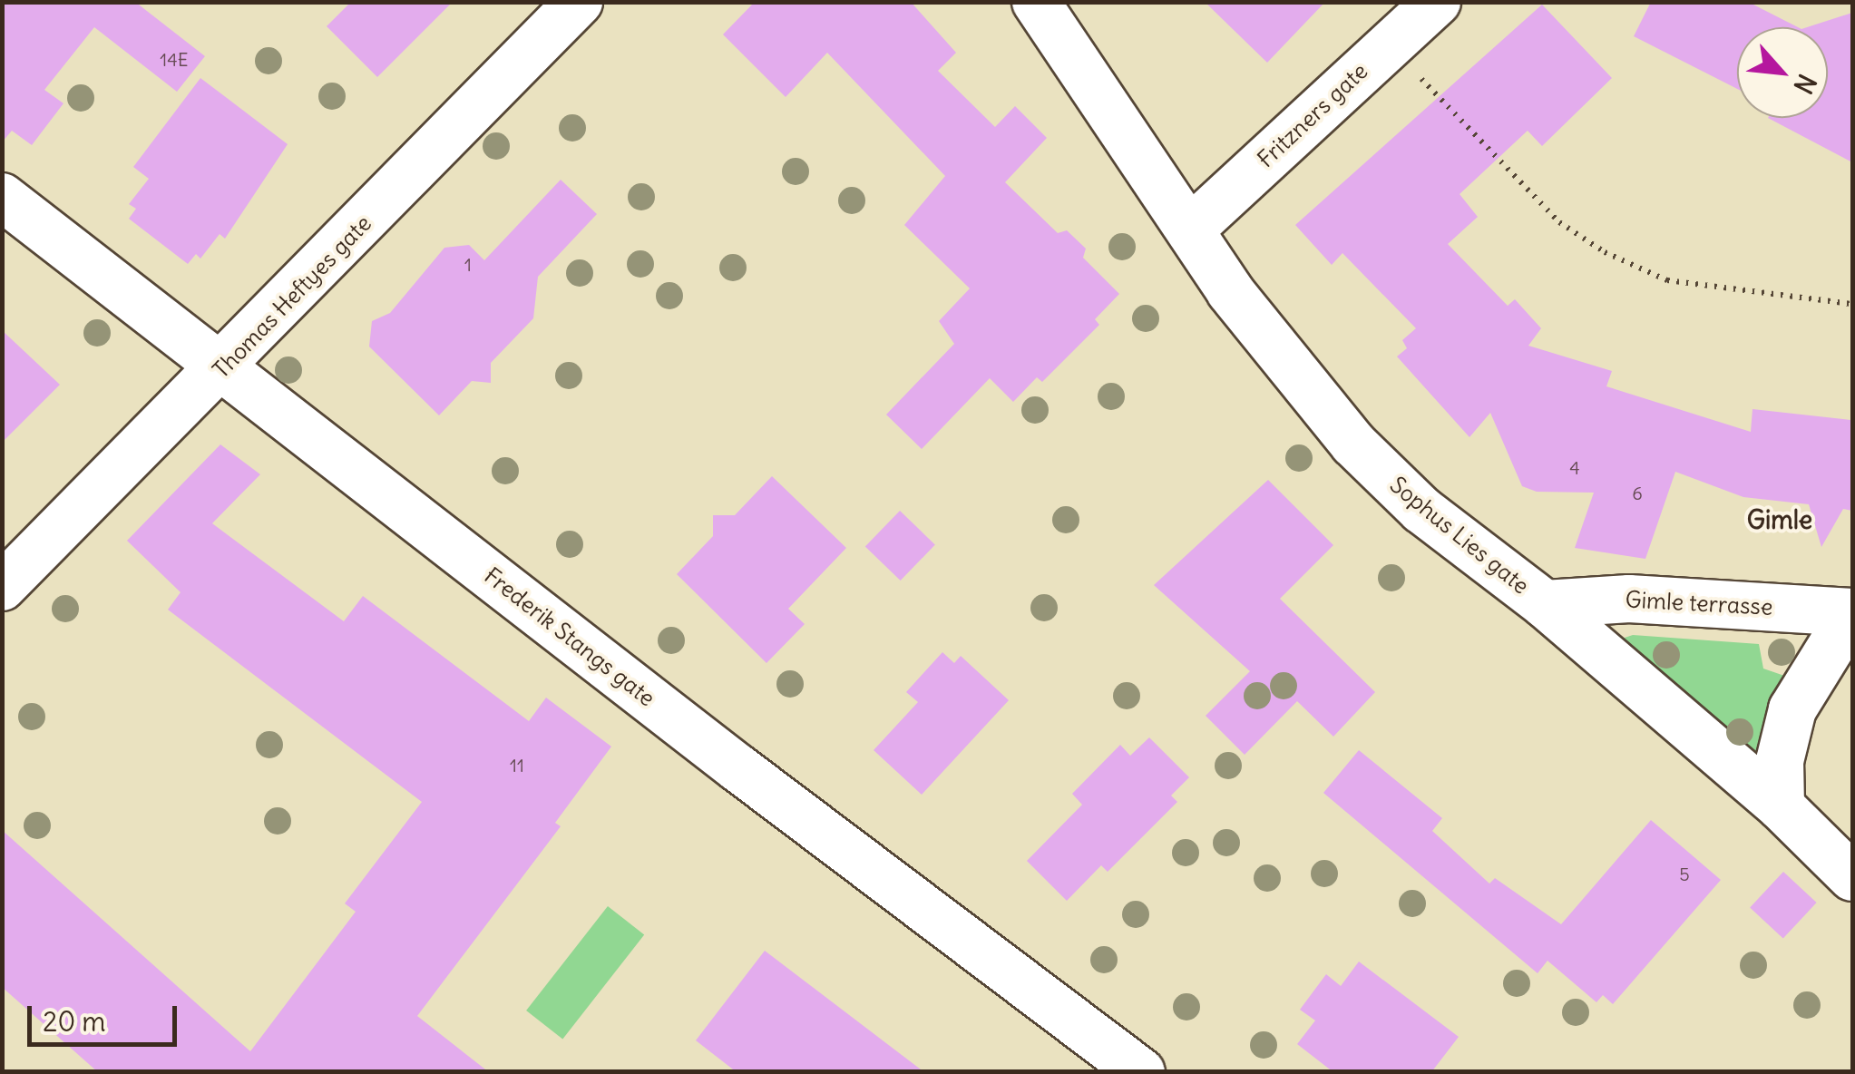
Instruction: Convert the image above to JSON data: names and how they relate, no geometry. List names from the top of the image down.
{
  "streets": {
    "street": [
      "Fritzners gate",
      "Thomas Heftyes gate",
      "Sophus Lies gate",
      "Gimle terrasse",
      "Frederik Stangs gate"
    ]
  },
  "crossings": [
    ["Fritzners gate", "Sophus Lies gate"],
    ["Thomas Heftyes gate", "Frederik Stangs gate"],
    ["Sophus Lies gate", "Gimle terrasse"]
  ],
  "districts": ["Gimle"],
  "house_numbers": [
    "14E",
    "1",
    "4",
    "6",
    "11",
    "5"
  ],
  "scale_bar": "20 m",
  "north": "bottom right"
}
